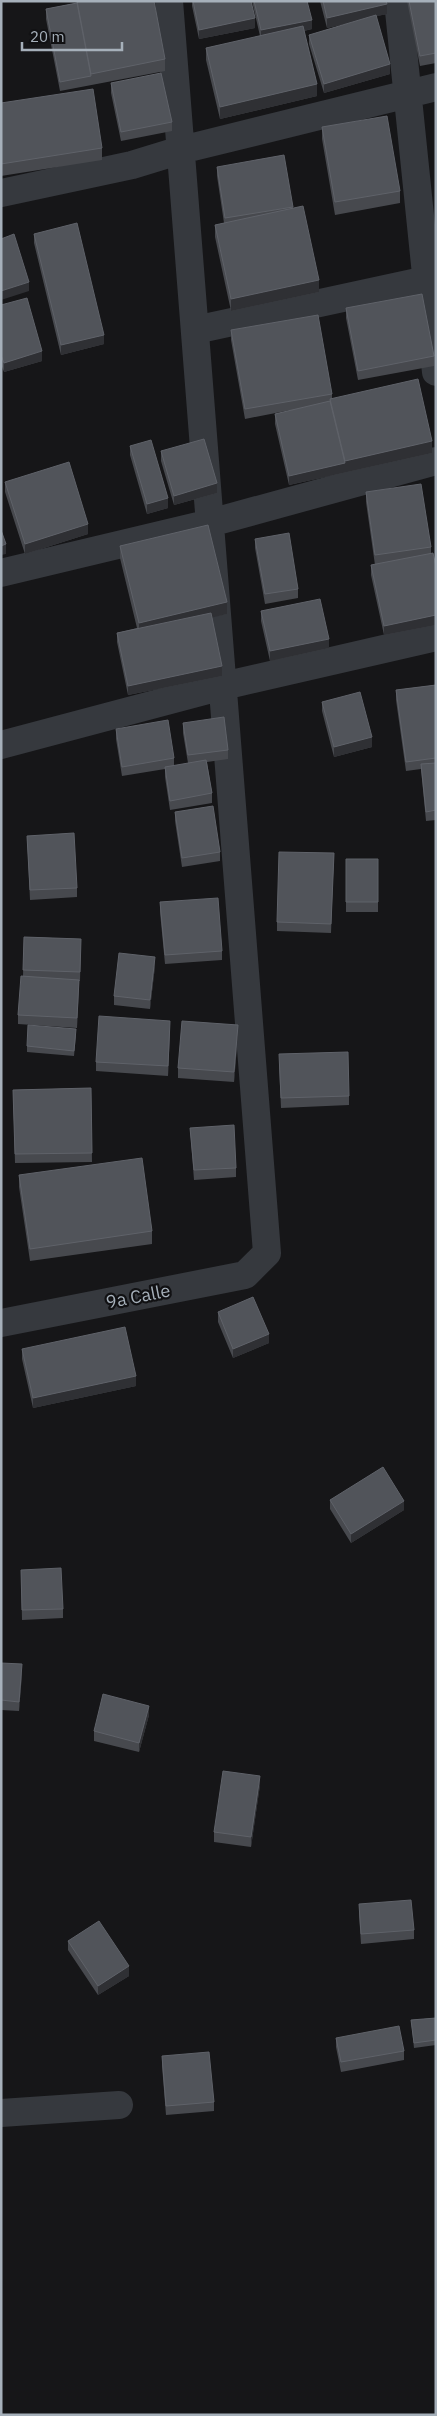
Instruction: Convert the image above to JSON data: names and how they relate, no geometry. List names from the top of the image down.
{
  "streets": {
    "street": ["9a Calle"]
  },
  "scale_bar": "20 m"
}
